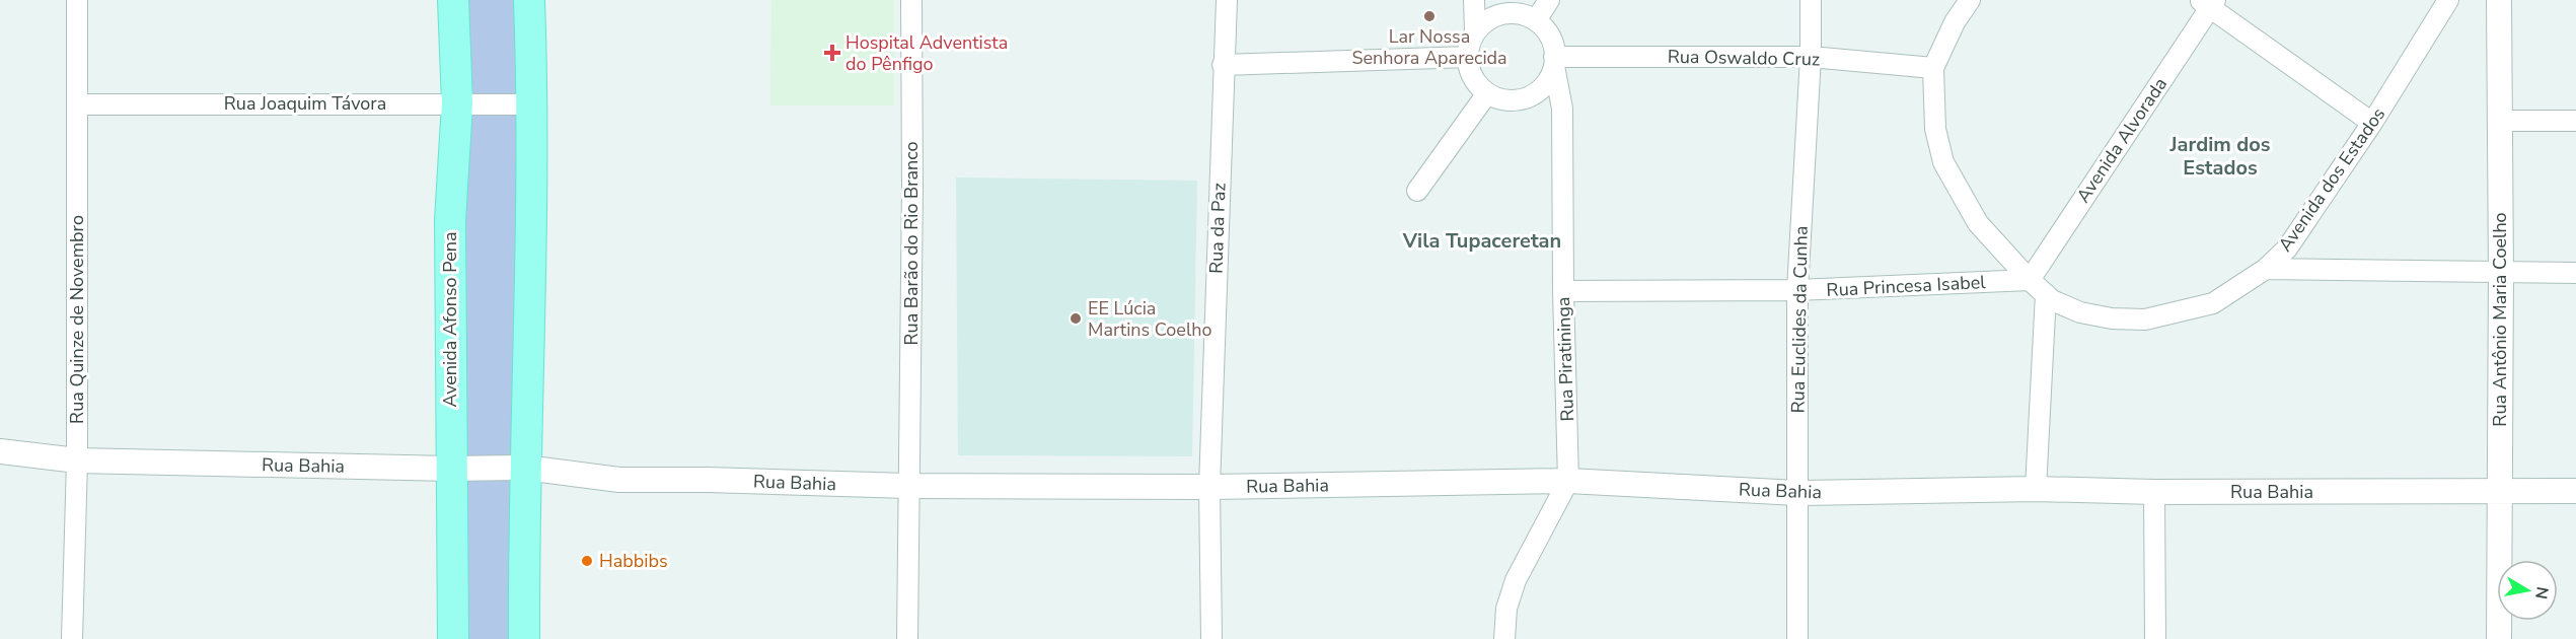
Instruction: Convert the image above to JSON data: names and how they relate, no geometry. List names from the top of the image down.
{
  "streets": {
    "main road": ["Avenida Afonso Pena"],
    "street": [
      "Rua Oswaldo Cruz",
      "Rua Joaquim Távora",
      "Avenida Alvorada",
      "Avenida dos Estados",
      "Rua da Paz",
      "Rua Barão do Rio Branco",
      "Rua Princesa Isabel",
      "Rua Quinze de Novembro",
      "Rua Euclides da Cunha",
      "Rua Antônio Maria Coelho",
      "Rua Piratininga",
      "Rua Bahia"
    ]
  },
  "crossings": [
    ["Rua Oswaldo Cruz", "Avenida dos Estados"],
    ["Rua Oswaldo Cruz", "Rua Euclides da Cunha"],
    ["Rua Oswaldo Cruz", "Rua Piratininga"],
    ["Rua Joaquim Távora", "Rua Quinze de Novembro"],
    ["Rua Joaquim Távora", "Avenida Afonso Pena"],
    ["Avenida Alvorada", "Avenida dos Estados"],
    ["Avenida Alvorada", "Rua Princesa Isabel"],
    ["Avenida dos Estados", "Rua Princesa Isabel"],
    ["Rua da Paz", "Rua Bahia"],
    ["Rua Barão do Rio Branco", "Rua Bahia"],
    ["Rua Princesa Isabel", "Rua Euclides da Cunha"],
    ["Rua Princesa Isabel", "Rua Piratininga"],
    ["Rua Quinze de Novembro", "Rua Bahia"],
    ["Avenida Afonso Pena", "Rua Bahia"],
    ["Rua Euclides da Cunha", "Rua Bahia"],
    ["Rua Antônio Maria Coelho", "Rua Bahia"],
    ["Rua Piratininga", "Rua Bahia"]
  ],
  "districts": ["Jardim dos Estados", "Vila Tupaceretan"],
  "places": {
    "other": ["Lar Nossa Senhora Aparecida", "EE Lúcia Martins Coelho", "Habbibs"],
    "health": ["Hospital Adventista do Pênfigo"]
  },
  "north": "right"
}
